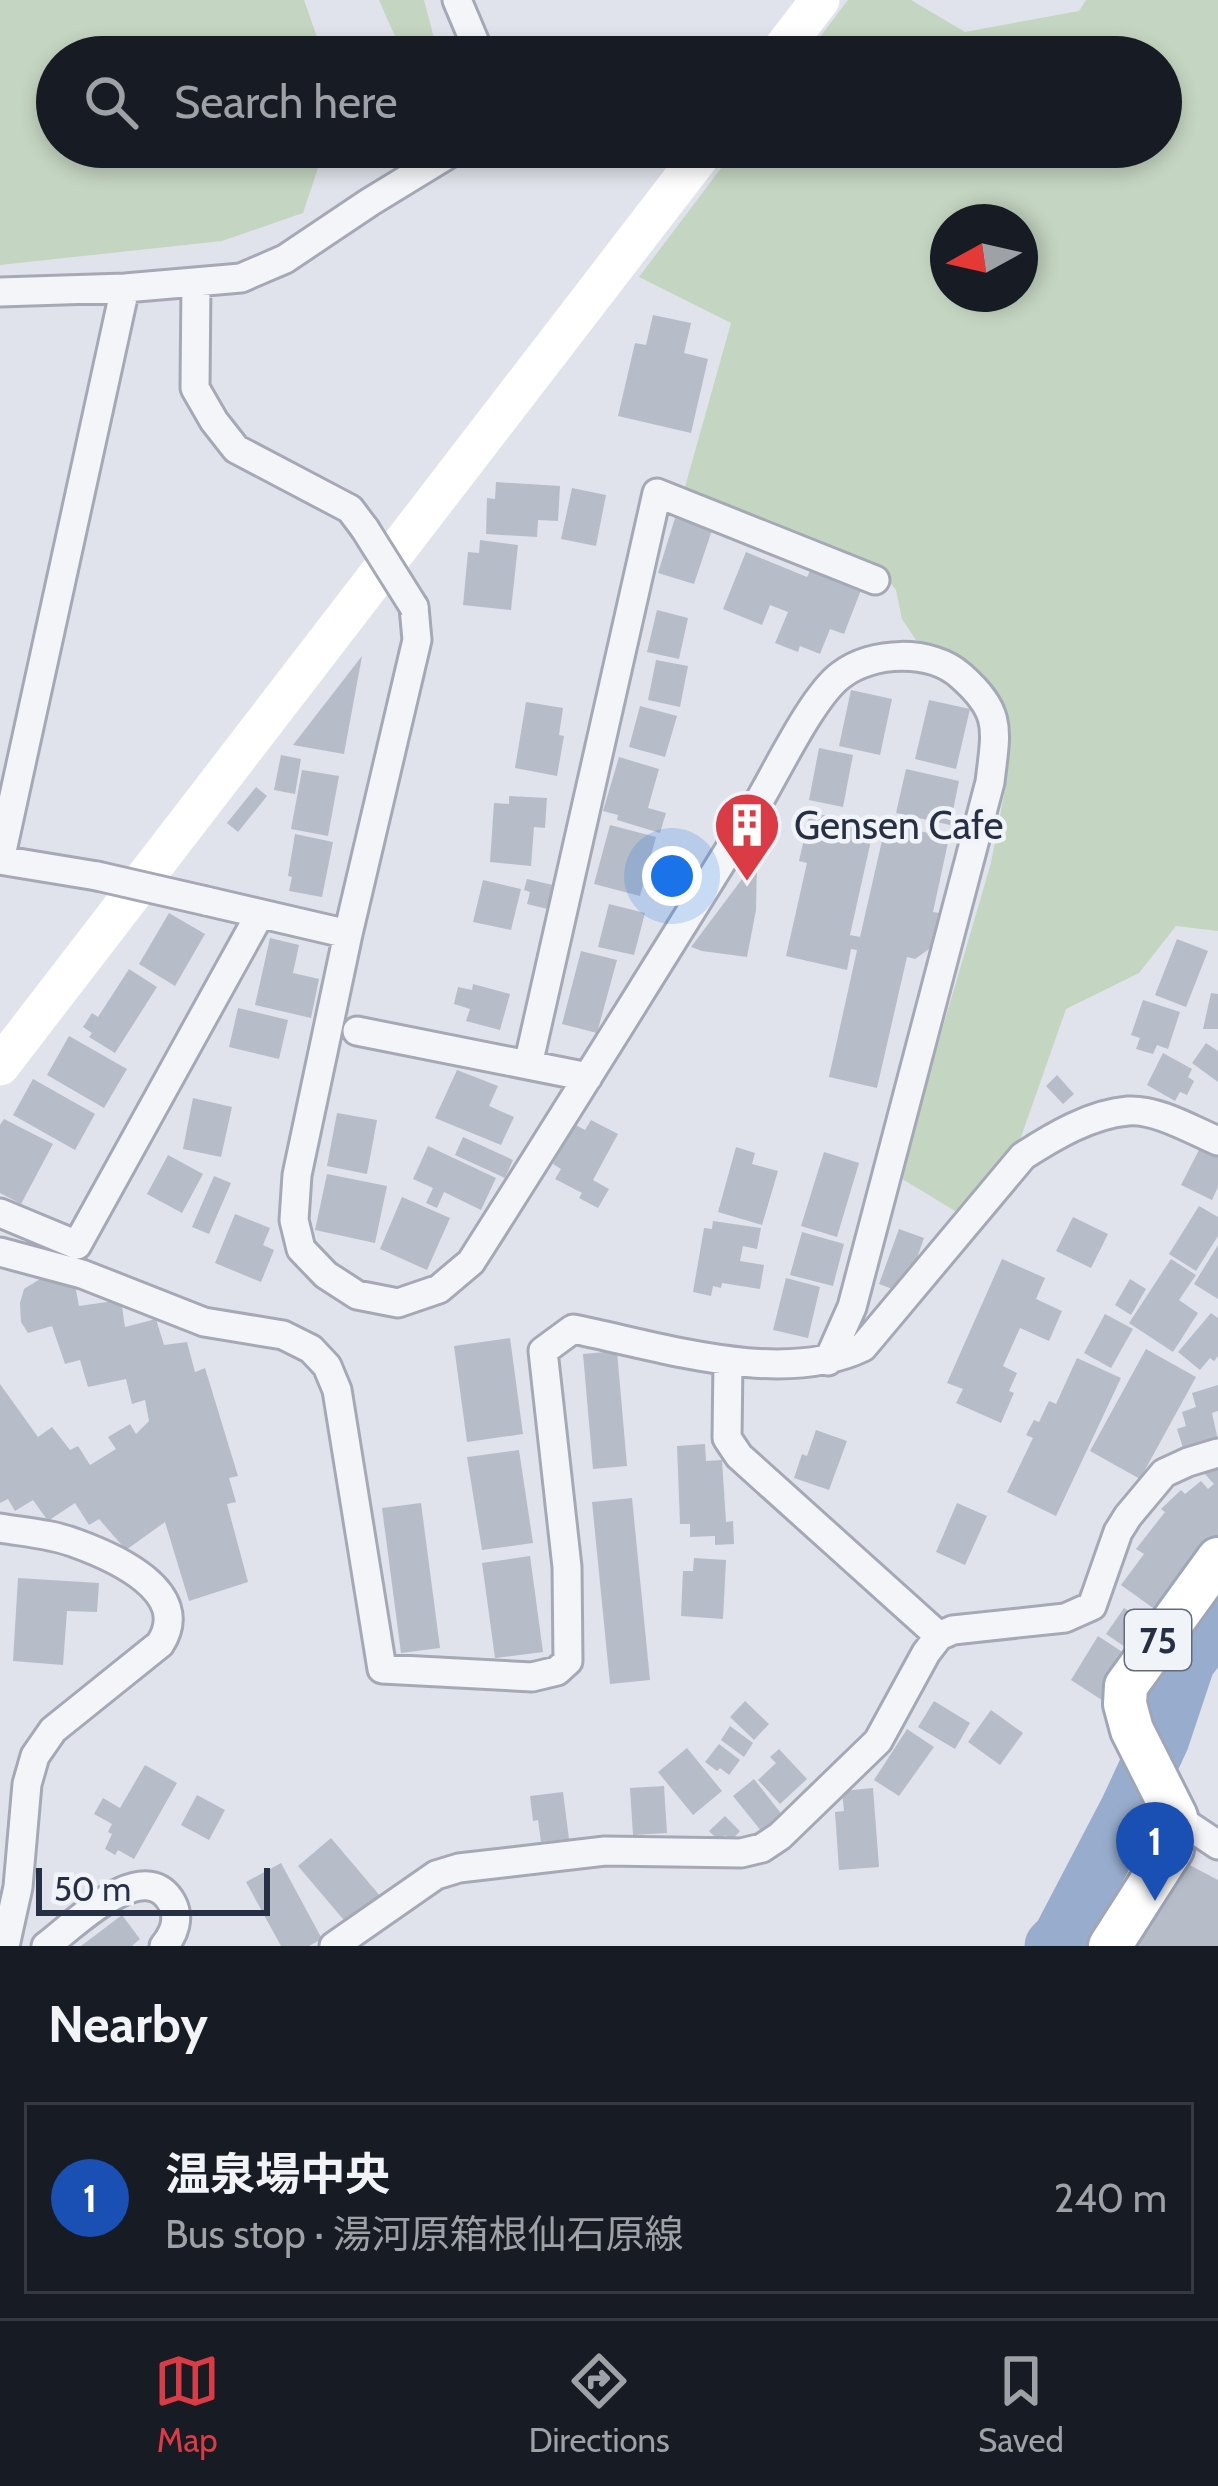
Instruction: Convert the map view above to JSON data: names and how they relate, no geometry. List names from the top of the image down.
{
  "streets": {
    "main road": ["75"]
  },
  "places": {
    "building": ["Gensen Cafe"]
  },
  "scale_bar": "50 m",
  "north": "left",
  "page": {
    "search": "Search here",
    "pins": "1",
    "scale": "50 m",
    "heading": "Nearby",
    "list": [
      {
        "mark": "1",
        "name": "温泉場中央",
        "note": "Bus stop · 湯河原箱根仙石原線",
        "value": "240 m"
      }
    ],
    "nav": ["Map", "Directions", "Saved"]
  }
}
